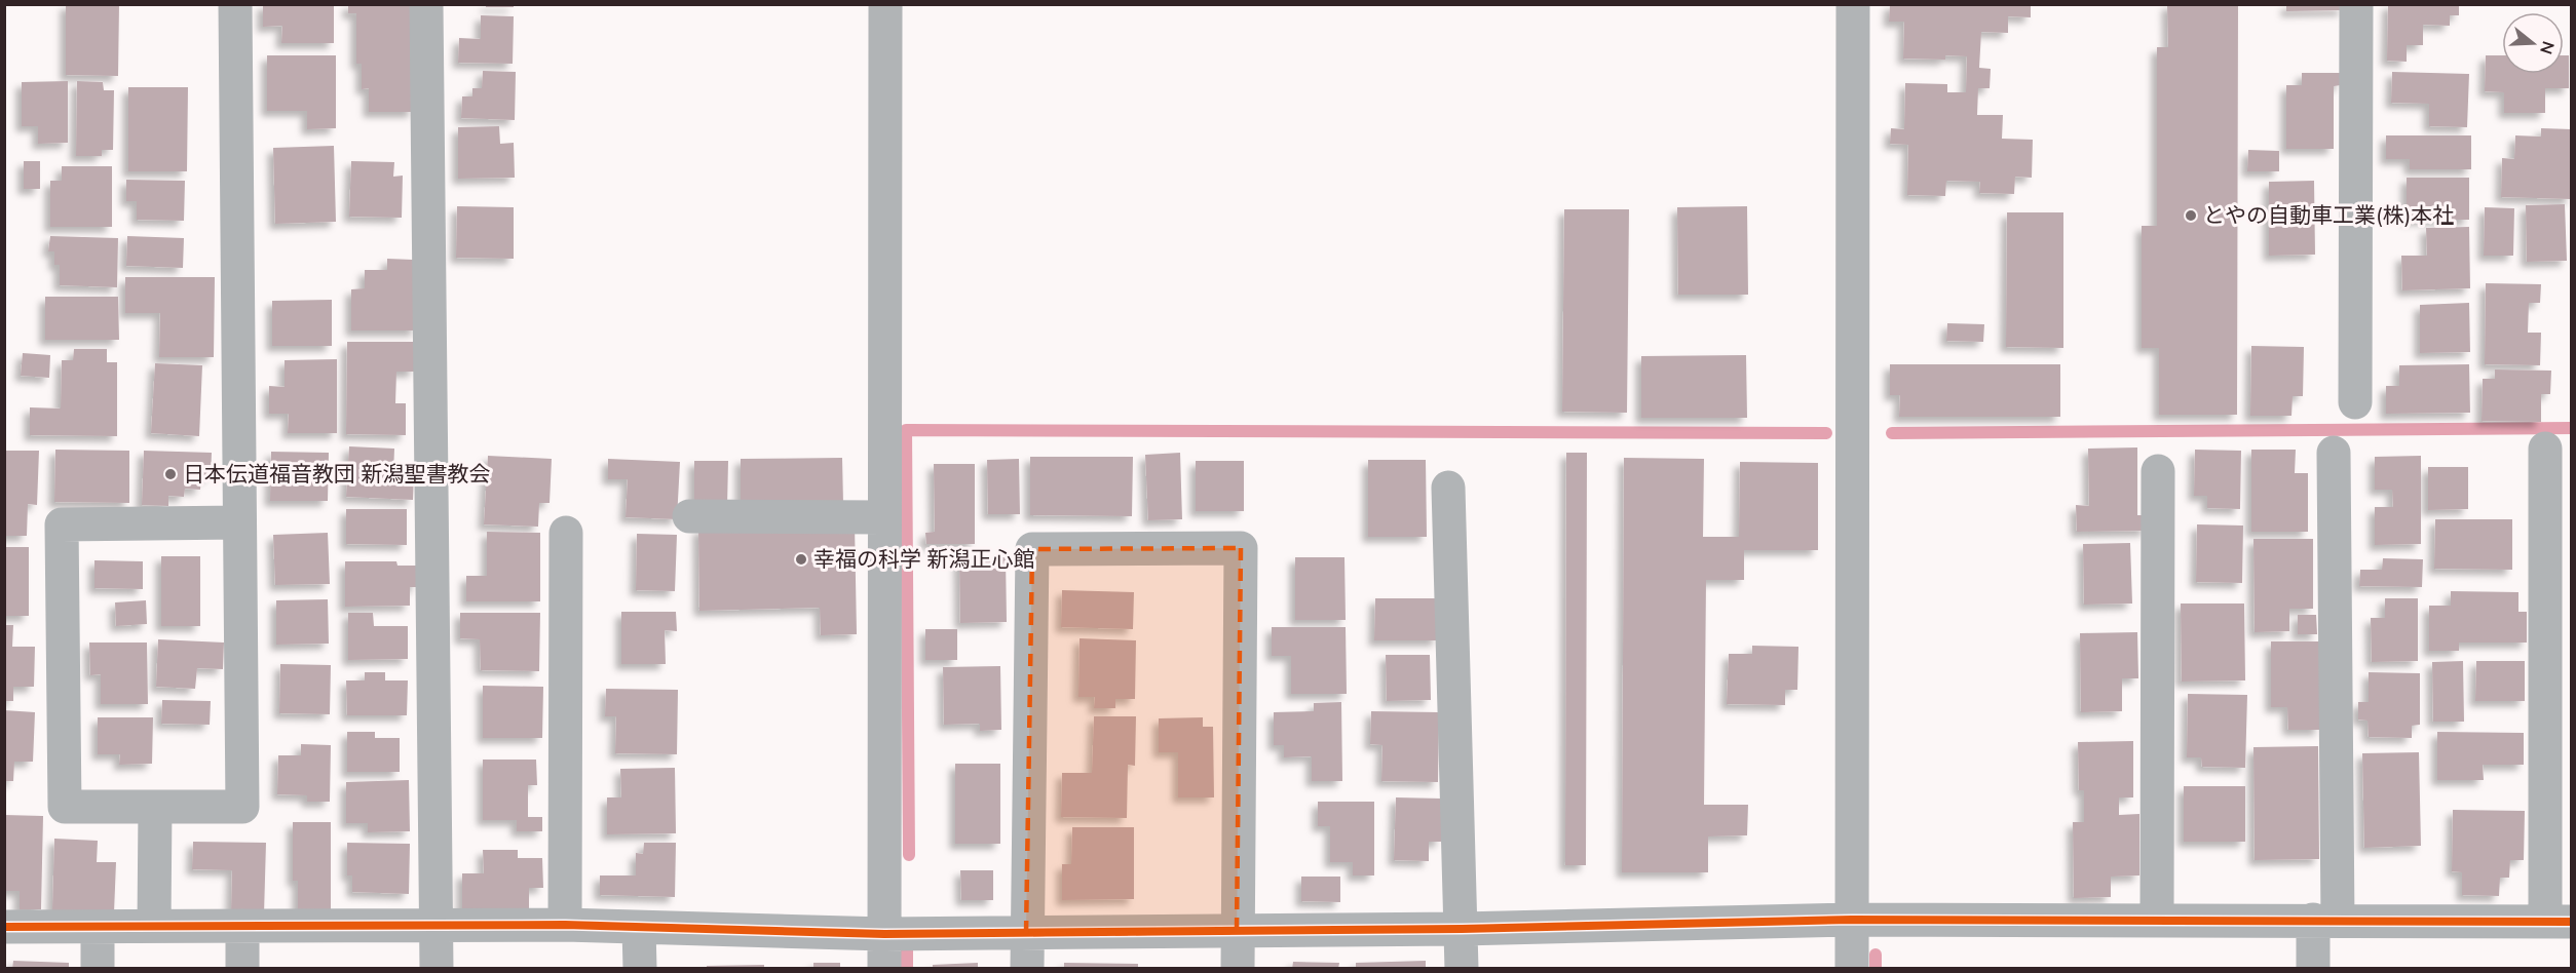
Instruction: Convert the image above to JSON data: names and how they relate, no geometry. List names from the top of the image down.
{
  "places": ["とやの自動車工業(株)本社", "日本伝道福音教団 新潟聖書教会", "幸福の科学 新潟正心館"],
  "north": "right"
}
